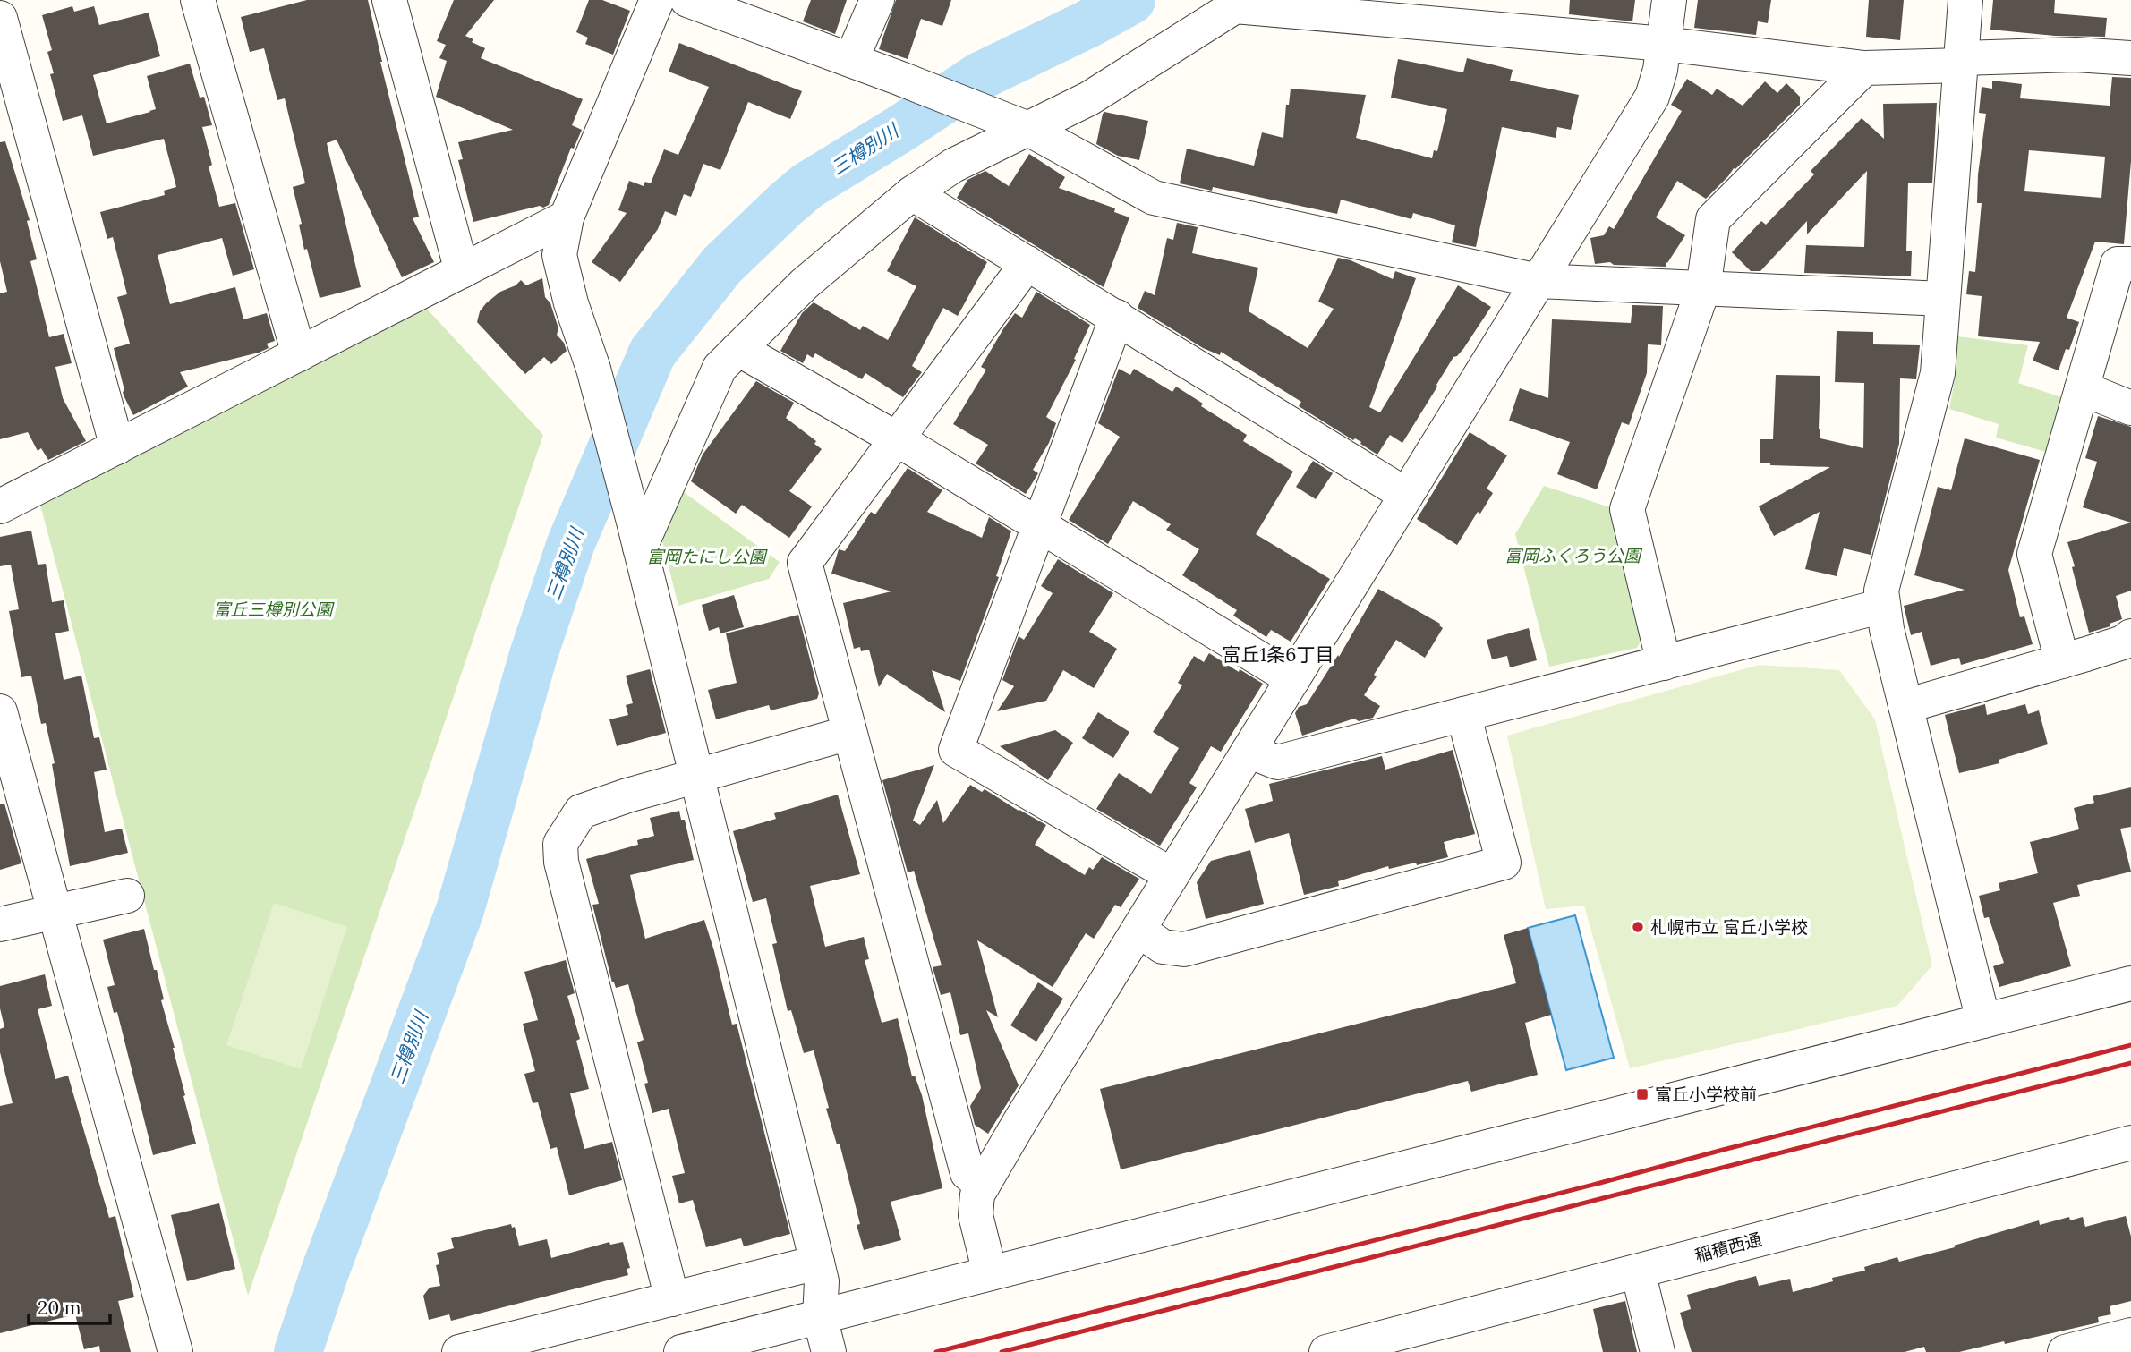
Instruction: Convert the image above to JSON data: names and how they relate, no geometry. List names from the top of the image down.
{
  "streets": {
    "street": ["稲積西通"]
  },
  "districts": ["富丘1条6丁目"],
  "water": ["三樽別川"],
  "parks": ["富岡ふくろう公園", "富岡たにし公園", "富丘三樽別公園"],
  "places": {
    "other": ["札幌市立 富丘小学校"],
    "transit": ["富丘小学校前"]
  },
  "scale_bar": "20 m"
}
